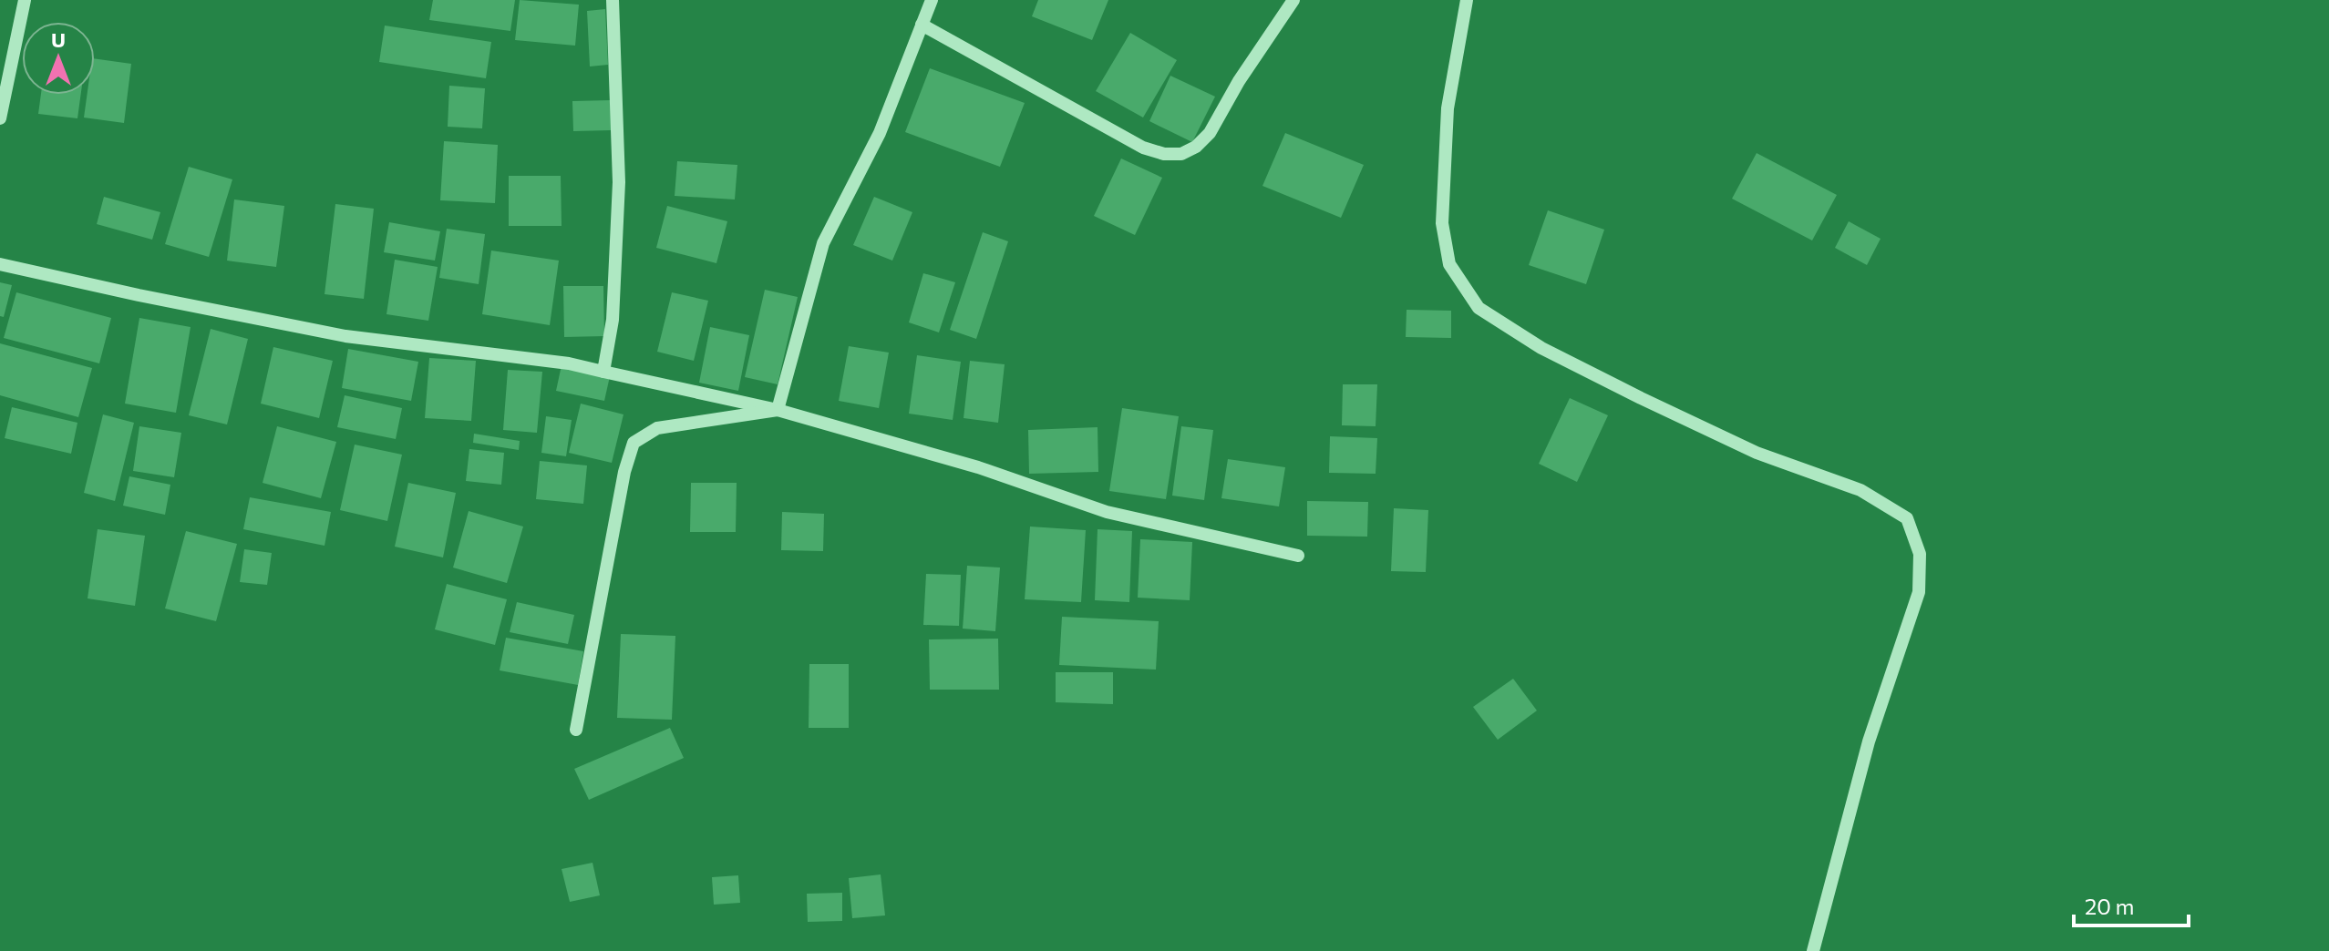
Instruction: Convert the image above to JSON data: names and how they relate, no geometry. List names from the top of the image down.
{
  "scale_bar": "20 m",
  "north": "top"
}
